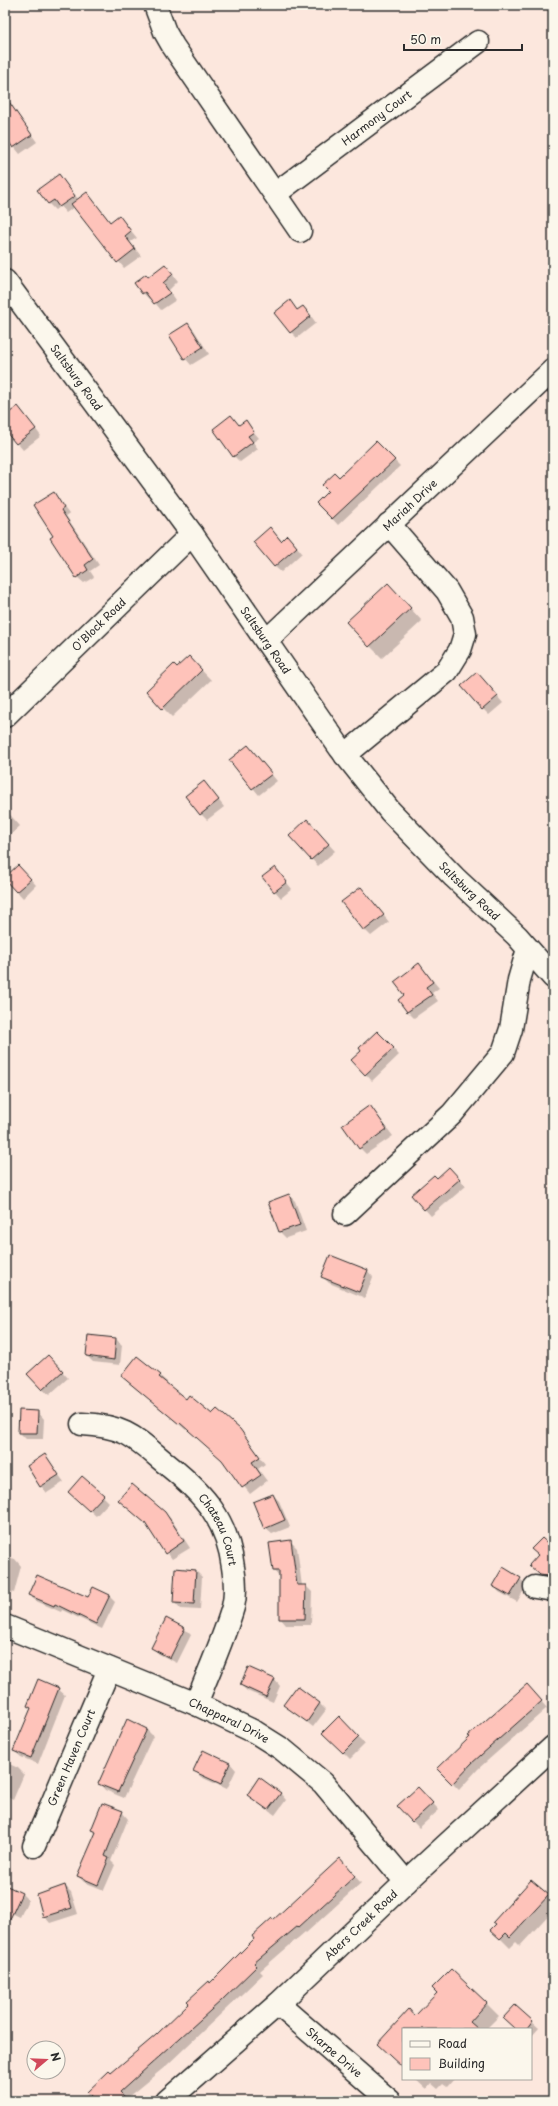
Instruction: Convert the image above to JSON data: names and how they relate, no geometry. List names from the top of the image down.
{
  "streets": {
    "street": [
      "Harmony Court",
      "Saltsburg Road",
      "Mariah Drive",
      "O'Block Road",
      "Chateau Court",
      "Chapparal Drive",
      "Green Haven Court",
      "Abers Creek Road",
      "Sharpe Drive"
    ]
  },
  "crossings": [
    ["Saltsburg Road", "Mariah Drive"],
    ["Saltsburg Road", "O'Block Road"],
    ["Chateau Court", "Chapparal Drive"],
    ["Chapparal Drive", "Green Haven Court"],
    ["Chapparal Drive", "Abers Creek Road"],
    ["Abers Creek Road", "Sharpe Drive"]
  ],
  "legend": ["Road", "Building"],
  "scale_bar": "50 m",
  "north": "right"
}
